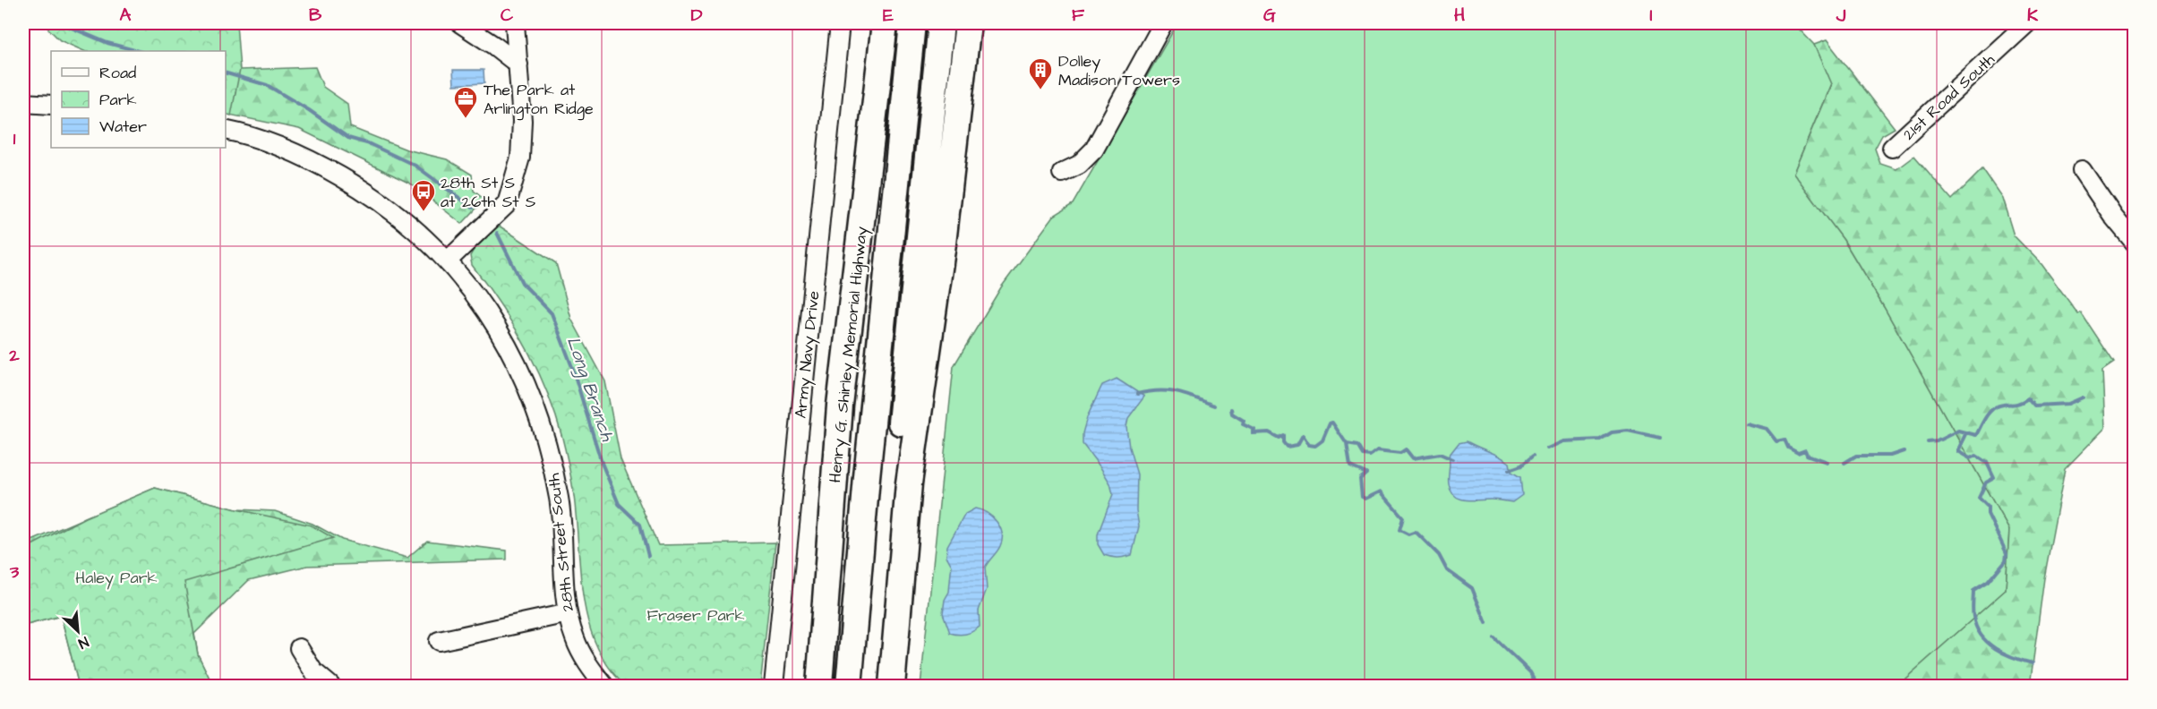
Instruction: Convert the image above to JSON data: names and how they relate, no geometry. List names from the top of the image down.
{
  "streets": {
    "highway": ["Henry G. Shirley Memorial Highway"],
    "street": ["21st Road South", "Army Navy Drive", "28th Street South"]
  },
  "water": ["Long Branch"],
  "parks": ["Haley Park", "Fraser Park"],
  "places": {
    "building": ["Dolley Madison Towers"],
    "office": ["The Park at Arlington Ridge"],
    "bus stop": ["28th St S at 26th St S"]
  },
  "legend": ["Road", "Park", "Water"],
  "north": "bottom right",
  "grid": {
    "columns": [
      "A",
      "B",
      "C",
      "D",
      "E",
      "F",
      "G",
      "H",
      "I",
      "J",
      "K"
    ],
    "rows": ["1", "2", "3"]
  }
}
